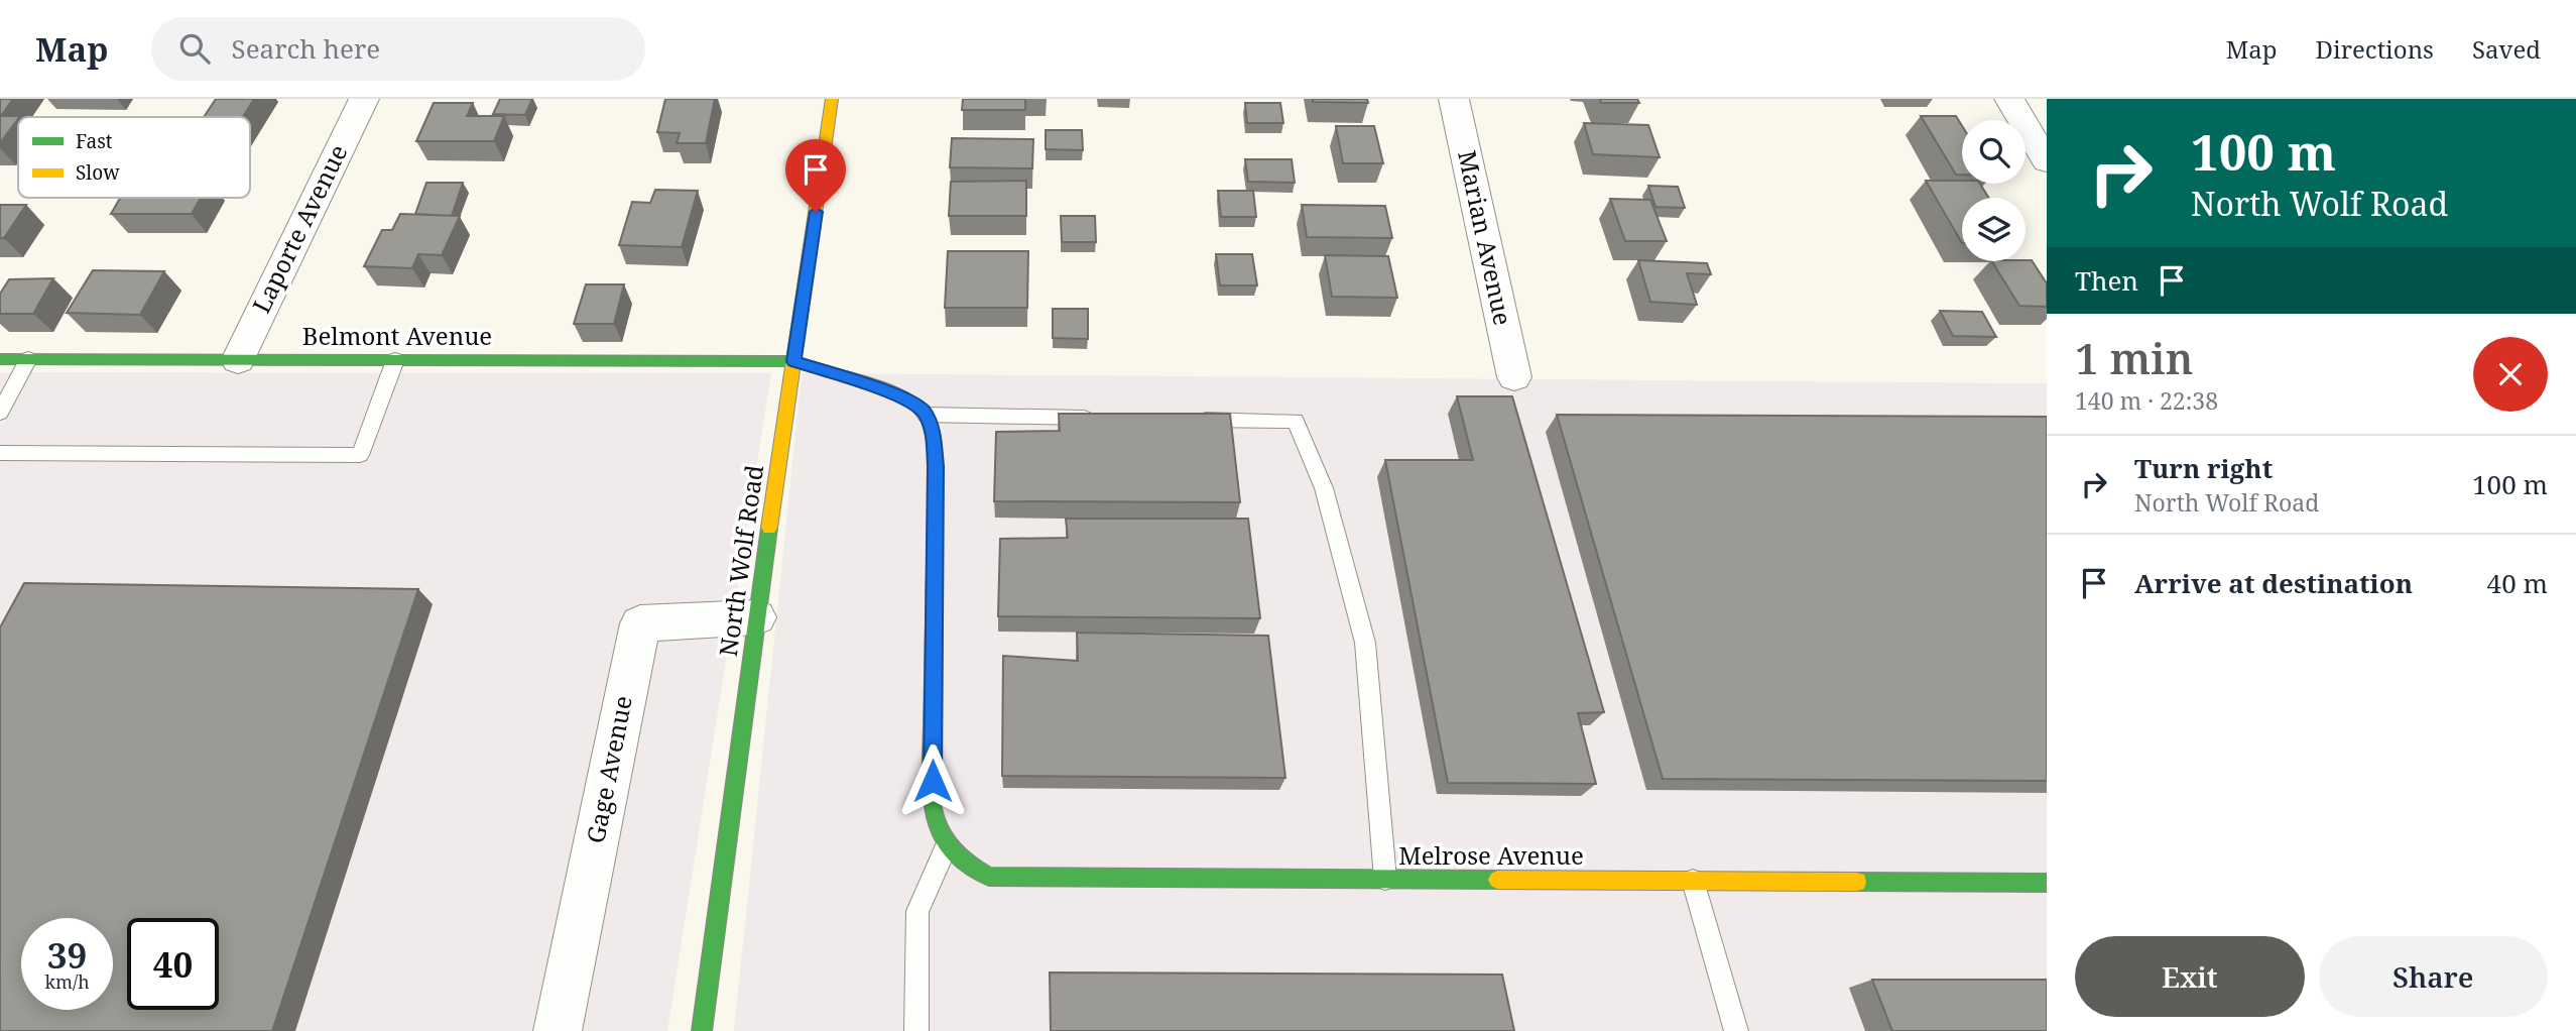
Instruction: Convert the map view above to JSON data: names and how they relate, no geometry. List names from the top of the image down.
{
  "streets": {
    "street": [
      "Laporte Avenue",
      "Marian Avenue",
      "Belmont Avenue",
      "North Wolf Road",
      "Gage Avenue",
      "Melrose Avenue"
    ]
  },
  "crossings": [
    ["Laporte Avenue", "Belmont Avenue"],
    ["Belmont Avenue", "North Wolf Road"],
    ["North Wolf Road", "Gage Avenue"]
  ],
  "legend": ["Fast", "Slow"],
  "page": {
    "header": "Map",
    "search": "Search here",
    "nav": ["Map", "Directions", "Saved"],
    "turn": ["100 m", "North Wolf Road"],
    "then": "Then",
    "heading": ["1 min", "140 m · 22:38"],
    "list": [
      {
        "name": "Turn right",
        "note": "North Wolf Road",
        "value": "100 m"
      },
      {
        "name": "Arrive at destination",
        "value": "40 m"
      }
    ],
    "speed": "39 km/h",
    "limit": "40",
    "buttons": ["Exit", "Share"]
  }
}
